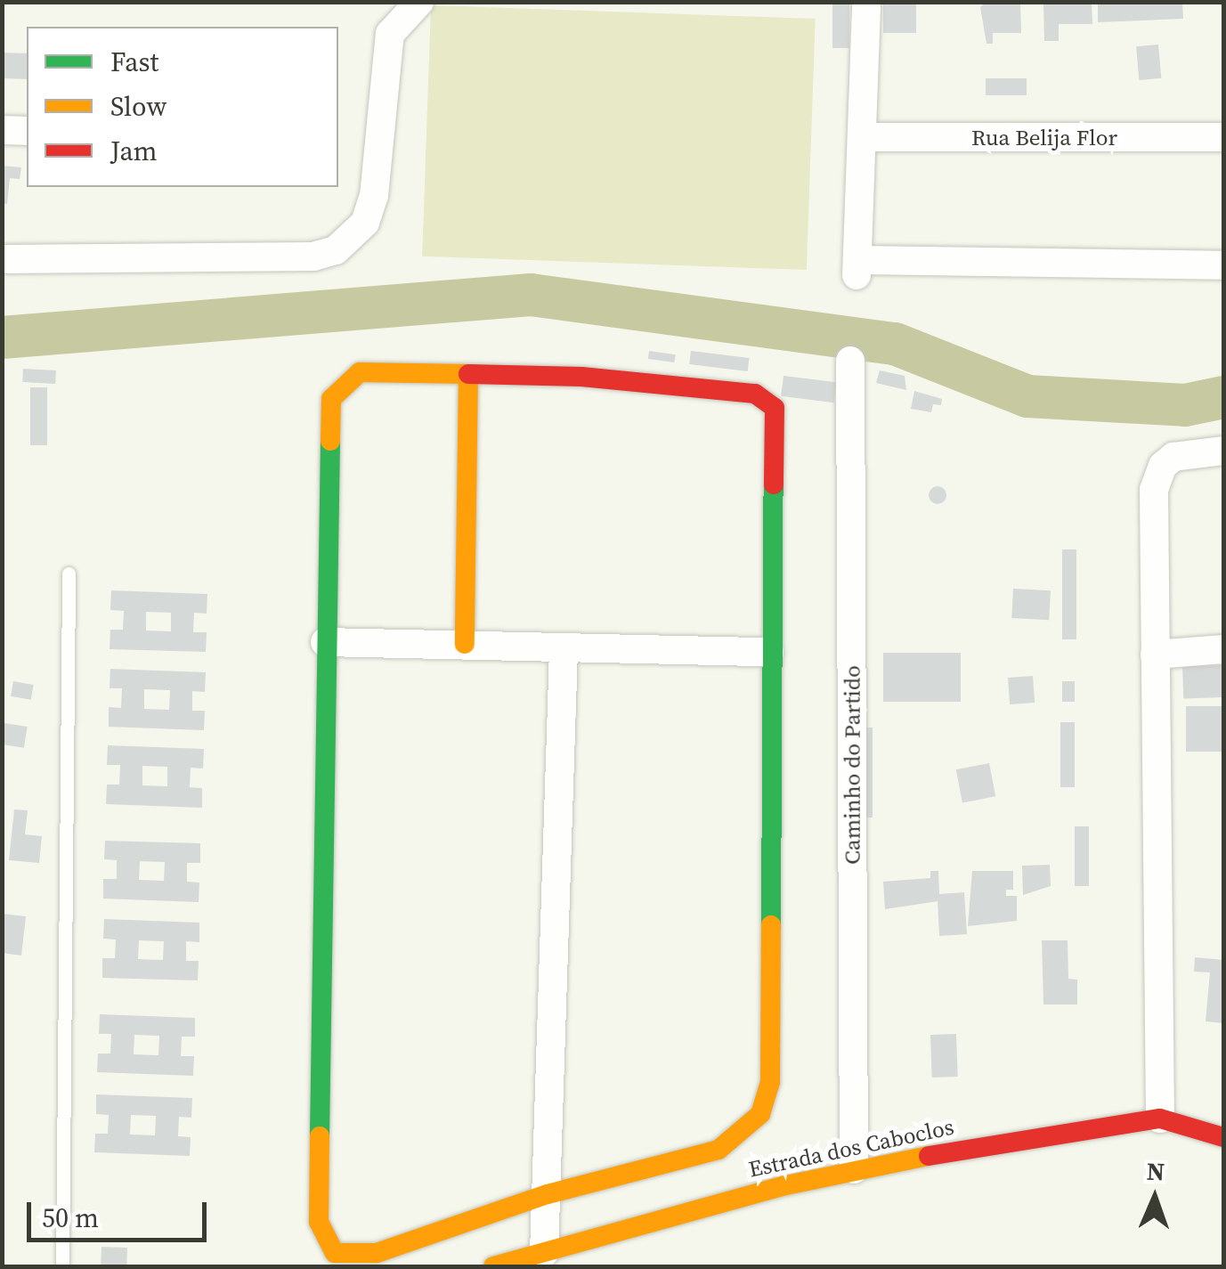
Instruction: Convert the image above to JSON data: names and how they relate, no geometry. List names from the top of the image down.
{
  "streets": {
    "street": ["Rua Belija Flor", "Caminho do Partido", "Estrada dos Caboclos"]
  },
  "crossings": [
    ["Caminho do Partido", "Estrada dos Caboclos"]
  ],
  "legend": ["Fast", "Slow", "Jam"],
  "scale_bar": "50 m",
  "north": "top"
}
